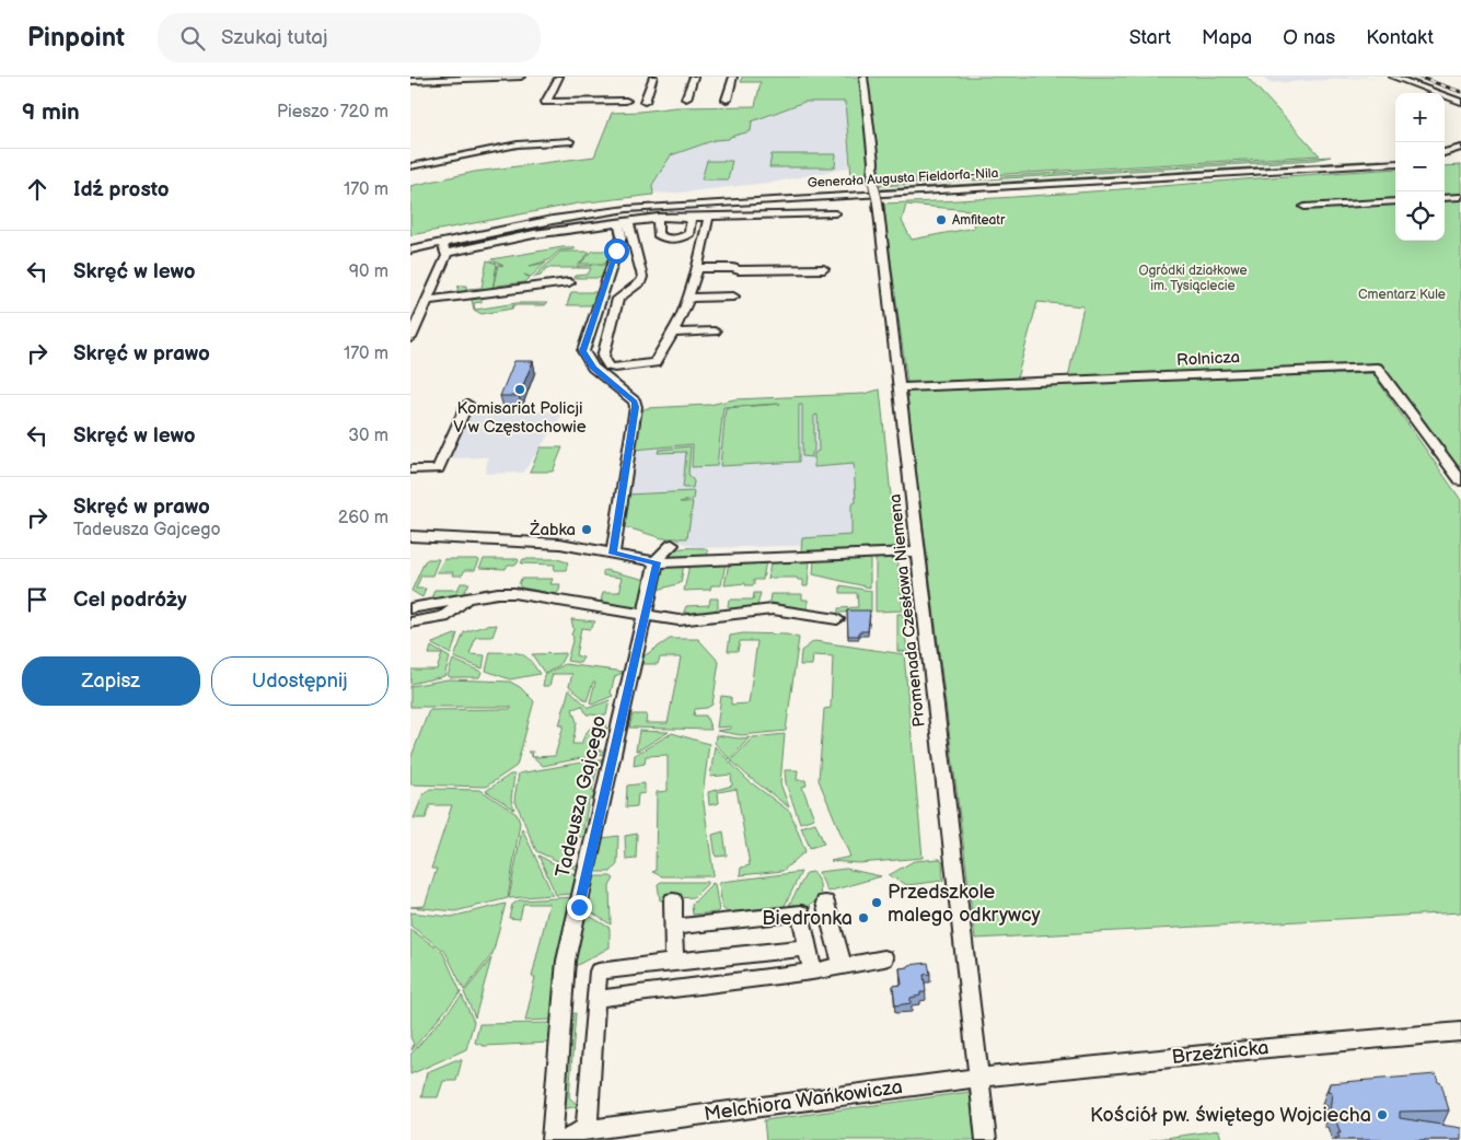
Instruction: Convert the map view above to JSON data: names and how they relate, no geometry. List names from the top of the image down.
{
  "streets": {
    "street": [
      "Generała Augusta Fieldorfa-Nila",
      "Rolnicza",
      "Promenada Czesława Niemena",
      "Tadeusza Gajcego",
      "Brzeźnicka",
      "Melchiora Wańkowicza"
    ]
  },
  "crossings": [
    ["Rolnicza", "Promenada Czesława Niemena"],
    ["Promenada Czesława Niemena", "Brzeźnicka"],
    ["Promenada Czesława Niemena", "Melchiora Wańkowicza"],
    ["Brzeźnicka", "Melchiora Wańkowicza"]
  ],
  "parks": ["Ogródki działkowe im. Tysiąclecie", "Cmentarz Kule"],
  "places": [
    "Amfiteatr",
    "Komisariat Policji V w Częstochowie",
    "Żabka",
    "Przedszkole malego odkrywcy",
    "Biedronka",
    "Kościół pw. świętego Wojciecha"
  ],
  "page": {
    "header": "Pinpoint",
    "search": "Szukaj tutaj",
    "nav": [
      "Start",
      "Mapa",
      "O nas",
      "Kontakt"
    ],
    "heading": ["9 min", "Pieszo · 720 m"],
    "map_buttons": ["+", "−"],
    "list": [
      ["Idź prosto", "170 m"],
      ["Skręć w lewo", "90 m"],
      ["Skręć w prawo", "170 m"],
      ["Skręć w lewo", "30 m"],
      ["Skręć w prawo", "Tadeusza Gajcego", "260 m"],
      "Cel podróży"
    ],
    "buttons": ["Zapisz", "Udostępnij"]
  }
}
